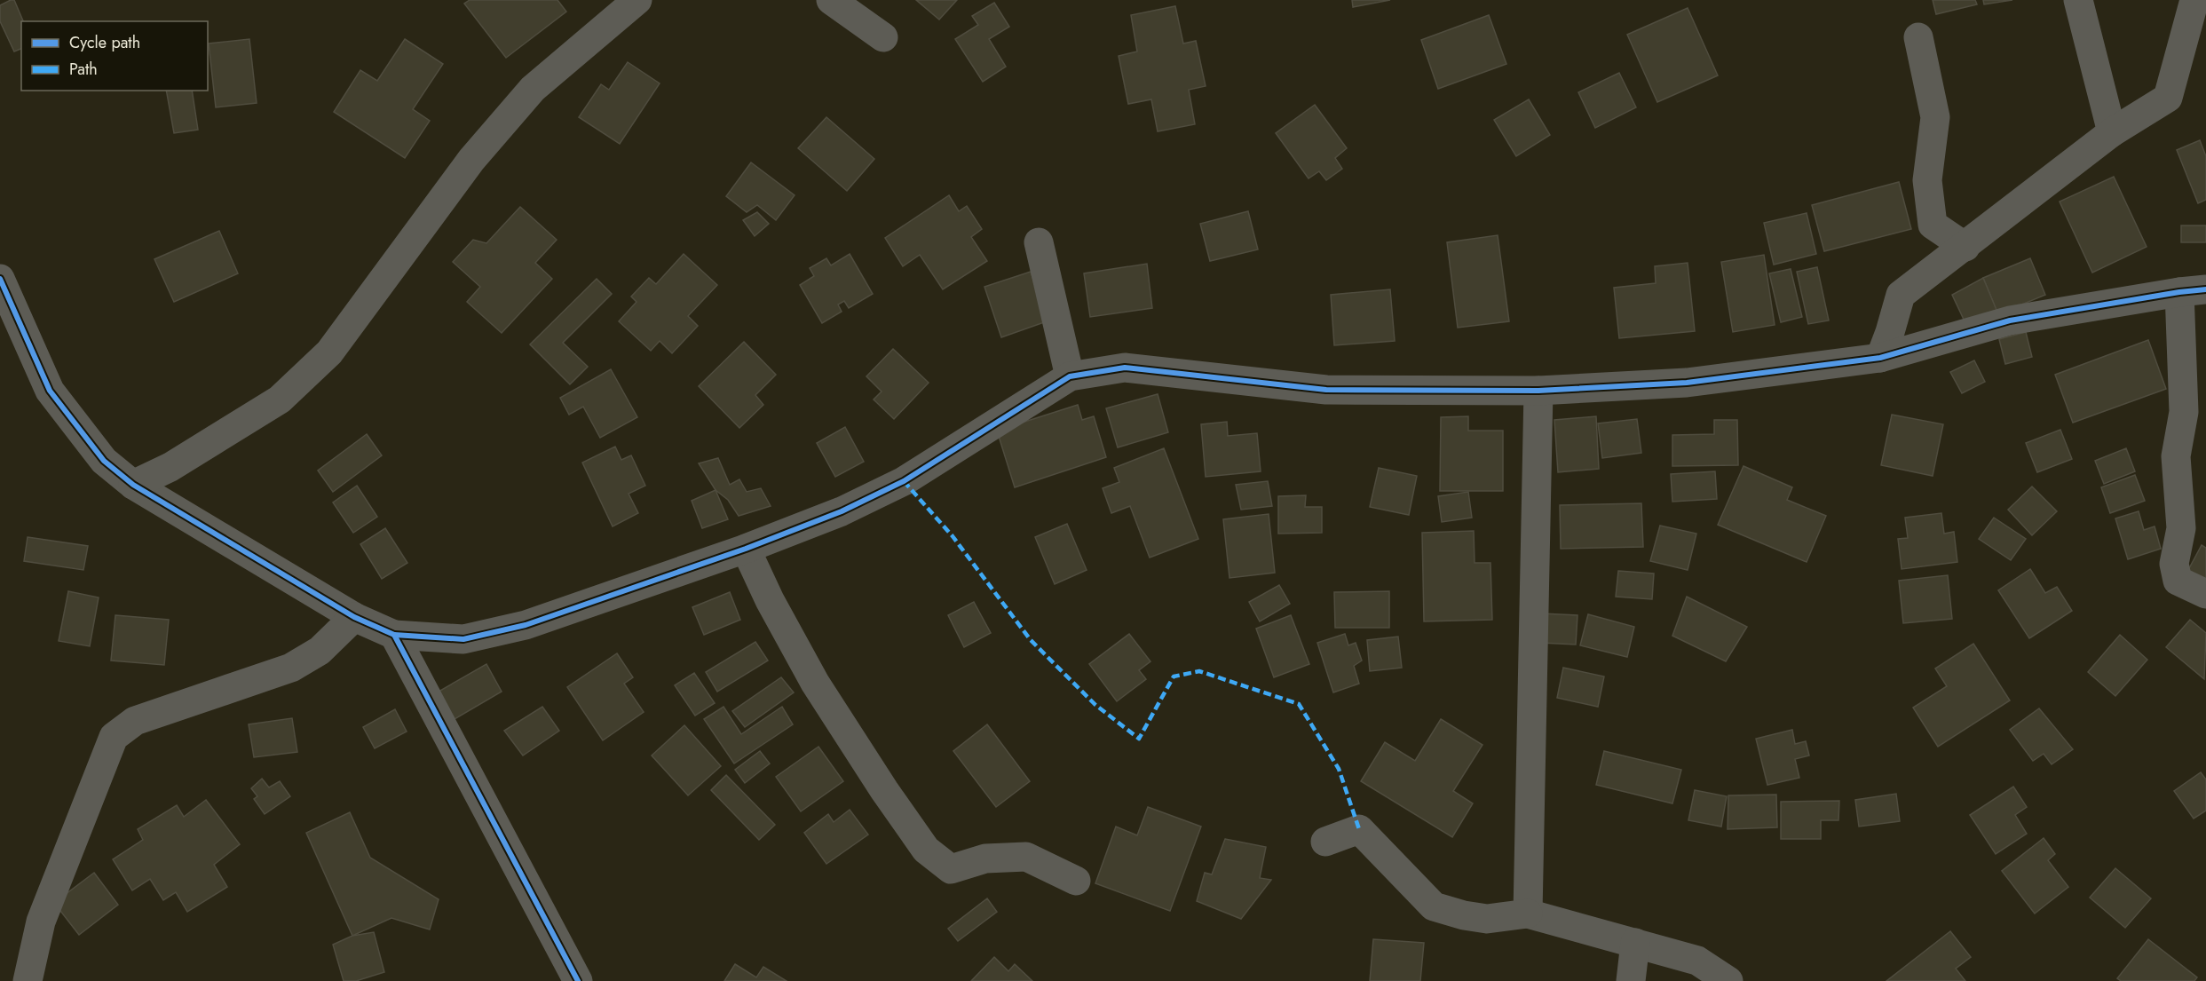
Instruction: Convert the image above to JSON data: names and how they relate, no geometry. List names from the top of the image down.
{
  "legend": ["Cycle path", "Path"]
}
